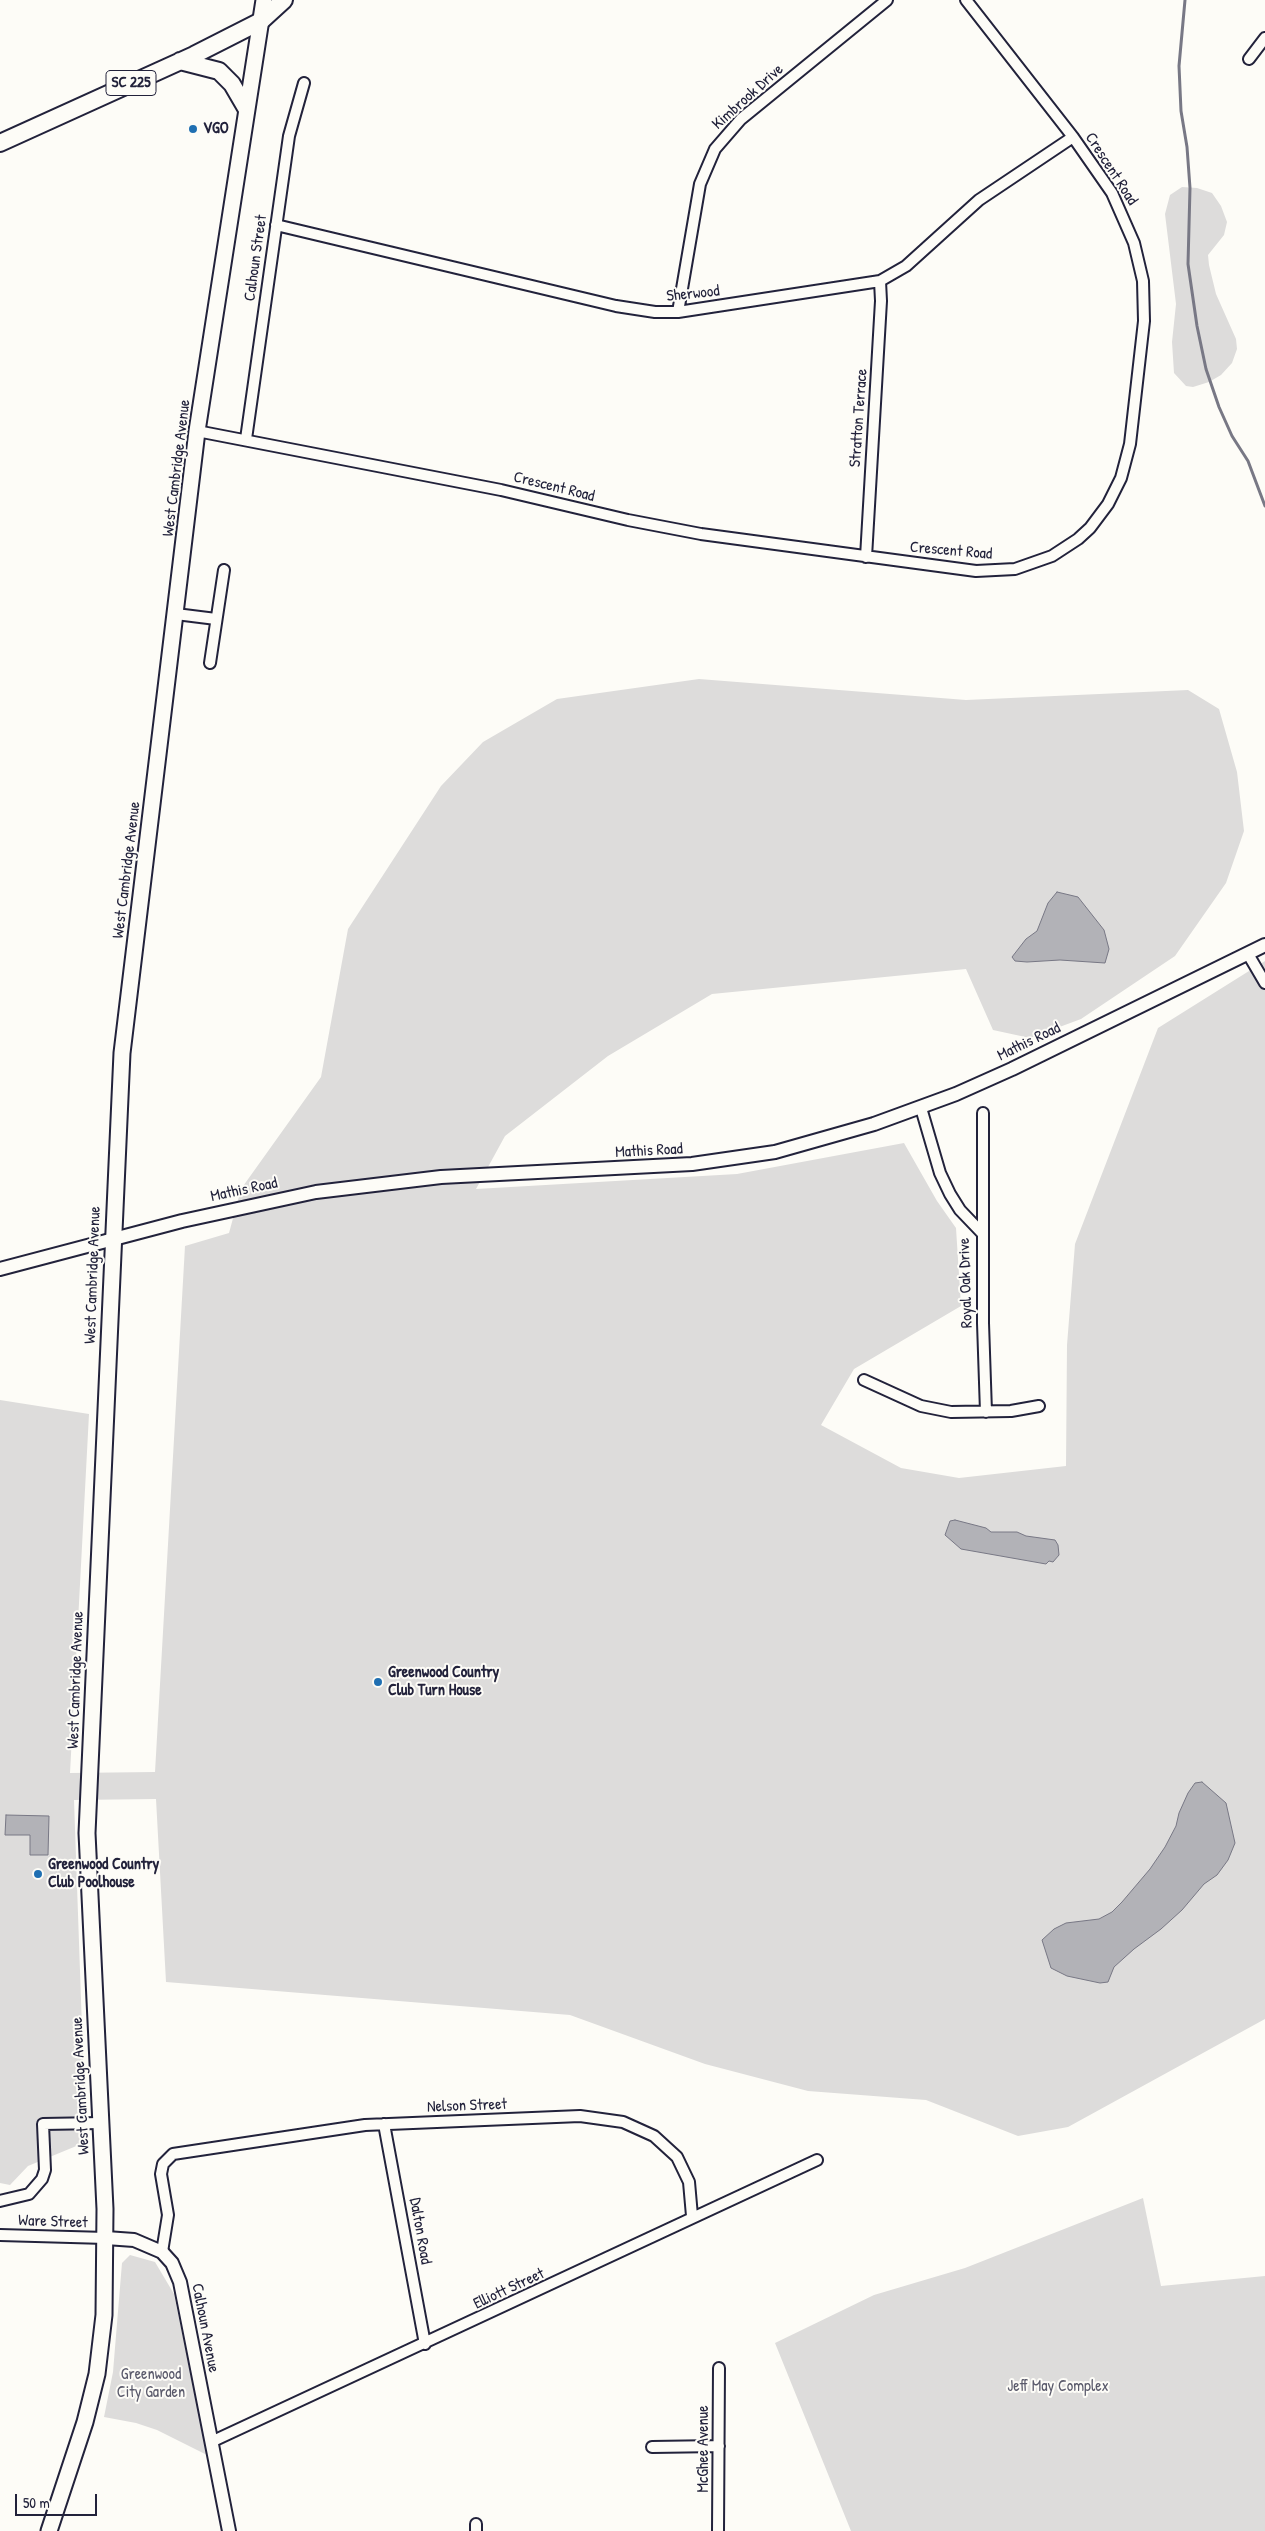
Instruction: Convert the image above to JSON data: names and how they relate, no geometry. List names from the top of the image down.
{
  "streets": {
    "main road": ["SC 225", "West Cambridge Avenue"],
    "street": [
      "Kimbrook Drive",
      "Crescent Road",
      "Calhoun Street",
      "Sherwood",
      "Stratton Terrace",
      "Mathis Road",
      "Royal Oak Drive",
      "Nelson Street",
      "Ware Street",
      "Dalton Road",
      "Elliott Street",
      "Calhoun Avenue",
      "McGhee Avenue"
    ]
  },
  "crossings": [
    ["SC 225", "West Cambridge Avenue"],
    ["Kimbrook Drive", "Sherwood"],
    ["Crescent Road", "Calhoun Street"],
    ["Crescent Road", "Sherwood"],
    ["Crescent Road", "Stratton Terrace"],
    ["Crescent Road", "West Cambridge Avenue"],
    ["Calhoun Street", "Sherwood"],
    ["Sherwood", "Stratton Terrace"],
    ["West Cambridge Avenue", "Mathis Road"],
    ["West Cambridge Avenue", "Ware Street"],
    ["Mathis Road", "Royal Oak Drive"],
    ["Nelson Street", "Dalton Road"],
    ["Nelson Street", "Elliott Street"],
    ["Nelson Street", "Calhoun Avenue"],
    ["Dalton Road", "Elliott Street"],
    ["Elliott Street", "Calhoun Avenue"]
  ],
  "parks": ["Greenwood City Garden", "Jeff May Complex"],
  "places": ["VGO", "Greenwood Country Club Turn House", "Greenwood Country Club Poolhouse"],
  "scale_bar": "50 m"
}
